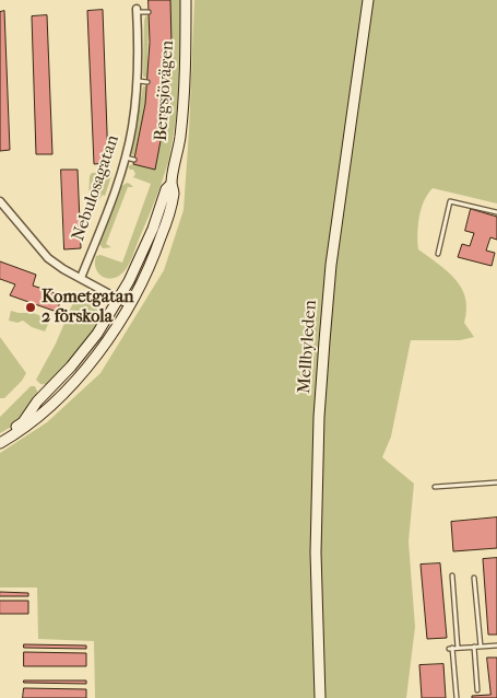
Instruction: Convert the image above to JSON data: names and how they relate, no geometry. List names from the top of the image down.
{
  "streets": {
    "street": ["Bergsjövägen", "Nebulosagatan", "Mellbyleden"]
  },
  "places": ["Kometgatan 2 förskola"]
}
